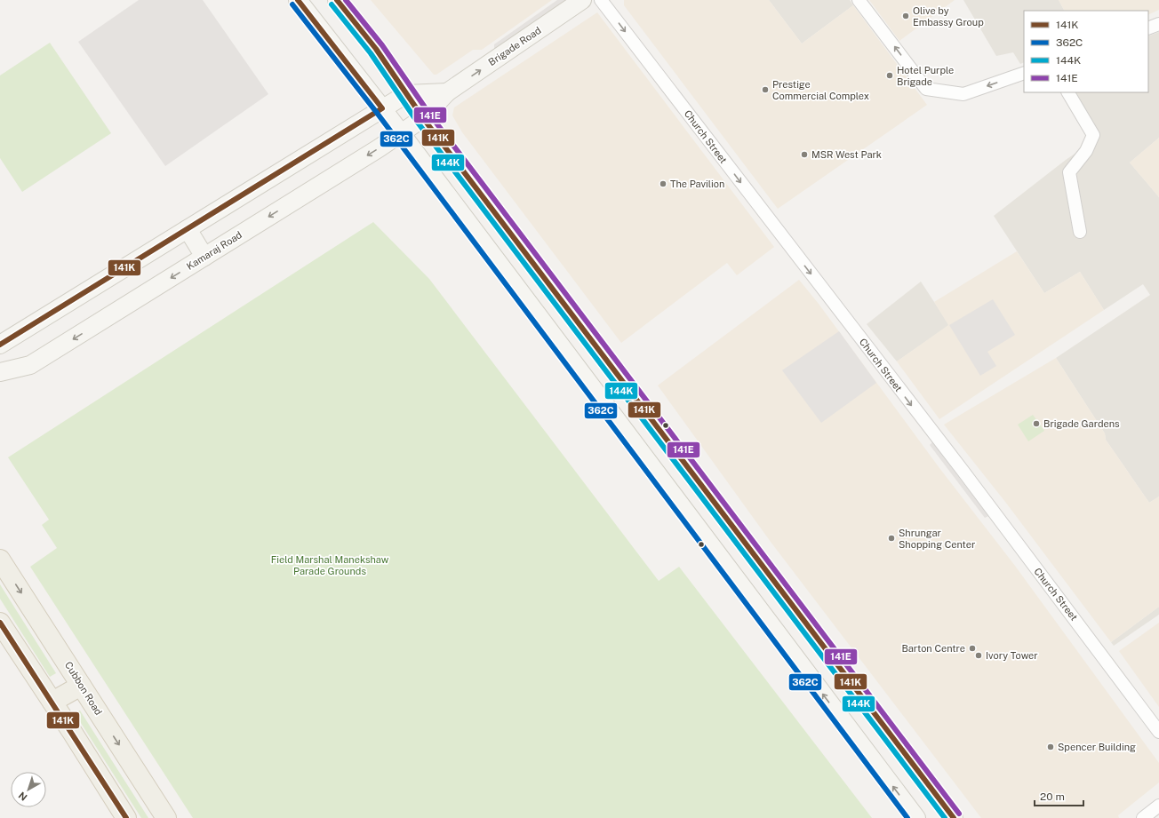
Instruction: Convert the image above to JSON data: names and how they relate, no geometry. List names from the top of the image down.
{
  "streets": {
    "main road": ["Brigade Road", "Kamaraj Road", "Cubbon Road"],
    "street": ["Church Street"]
  },
  "crossings": [
    ["Brigade Road", "Kamaraj Road"]
  ],
  "one_way": ["Brigade Road", "Church Street"],
  "parks": ["Field Marshal Manekshaw Parade Grounds"],
  "places": [
    "Olive by Embassy Group",
    "Hotel Purple Brigade",
    "Prestige Commercial Complex",
    "MSR West Park",
    "The Pavilion",
    "Brigade Gardens",
    "Shrungar Shopping Center",
    "Barton Centre",
    "Ivory Tower",
    "Spencer Building"
  ],
  "lines": [
    "transit line 141K",
    "transit line 141E",
    "transit line 362C",
    "transit line 144K"
  ],
  "legend": [
    "141K",
    "362C",
    "144K",
    "141E"
  ],
  "scale_bar": "20 m",
  "north": "bottom left"
}
